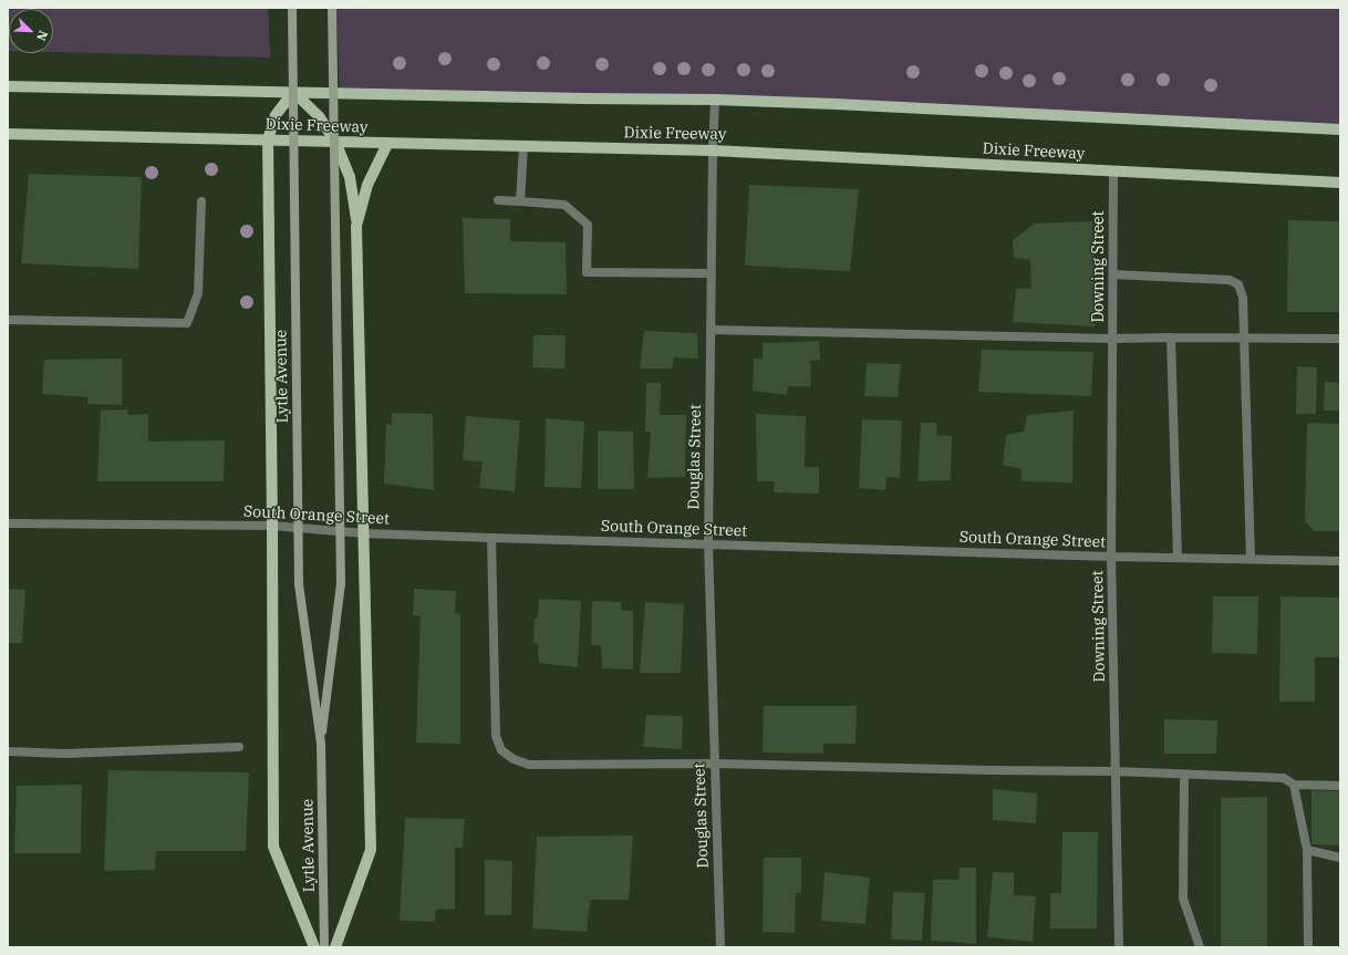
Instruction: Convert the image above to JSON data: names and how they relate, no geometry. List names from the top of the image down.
{
  "streets": {
    "main road": ["Dixie Freeway", "Lytle Avenue"],
    "street": ["Downing Street", "Douglas Street", "South Orange Street"]
  },
  "crossings": [
    ["Dixie Freeway", "Downing Street"],
    ["Dixie Freeway", "Douglas Street"],
    ["Downing Street", "South Orange Street"],
    ["Douglas Street", "South Orange Street"]
  ],
  "north": "bottom right"
}
